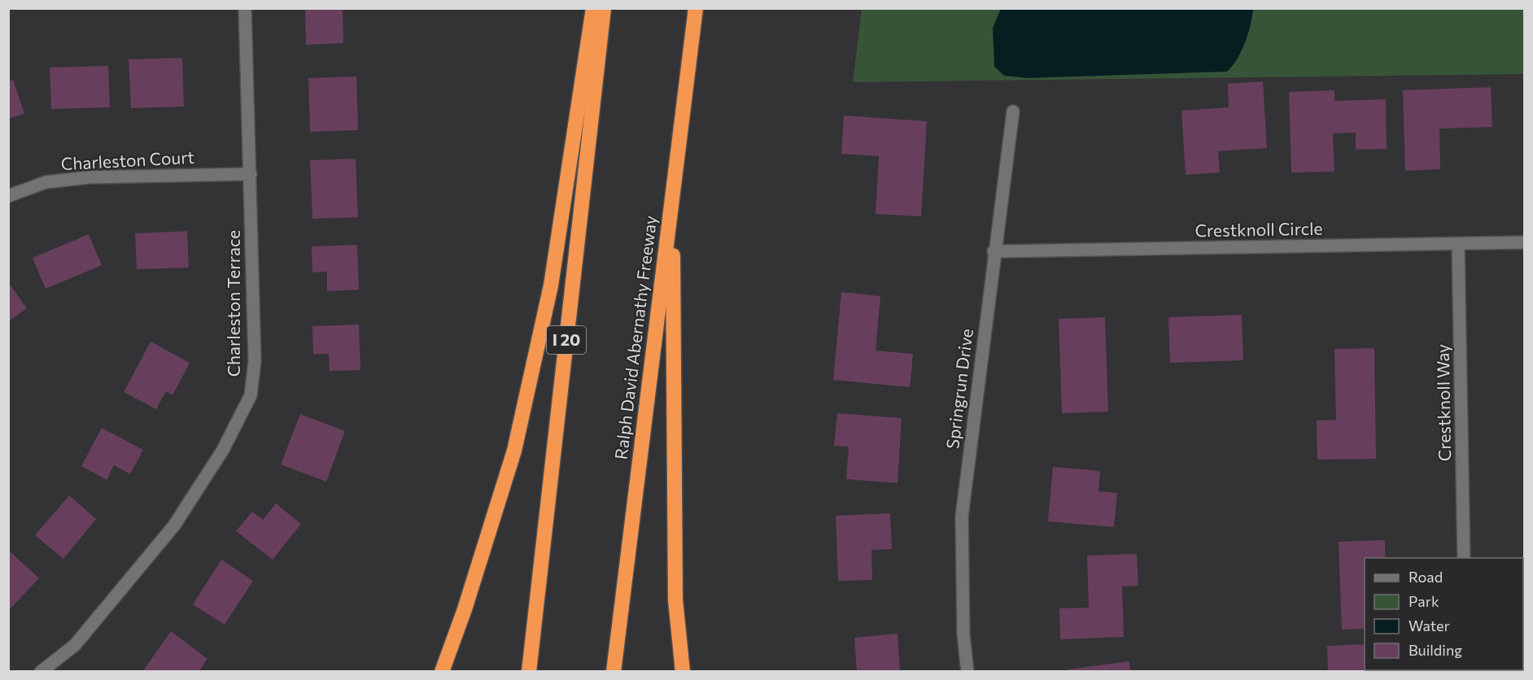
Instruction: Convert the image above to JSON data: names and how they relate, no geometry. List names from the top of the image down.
{
  "streets": {
    "highway": ["Ralph David Abernathy Freeway", "I 20"],
    "street": [
      "Charleston Court",
      "Crestknoll Circle",
      "Charleston Terrace",
      "Springrun Drive",
      "Crestknoll Way"
    ]
  },
  "crossings": [
    ["Charleston Court", "Charleston Terrace"],
    ["Crestknoll Circle", "Springrun Drive"],
    ["Crestknoll Circle", "Crestknoll Way"]
  ],
  "legend": [
    "Road",
    "Park",
    "Water",
    "Building"
  ]
}
